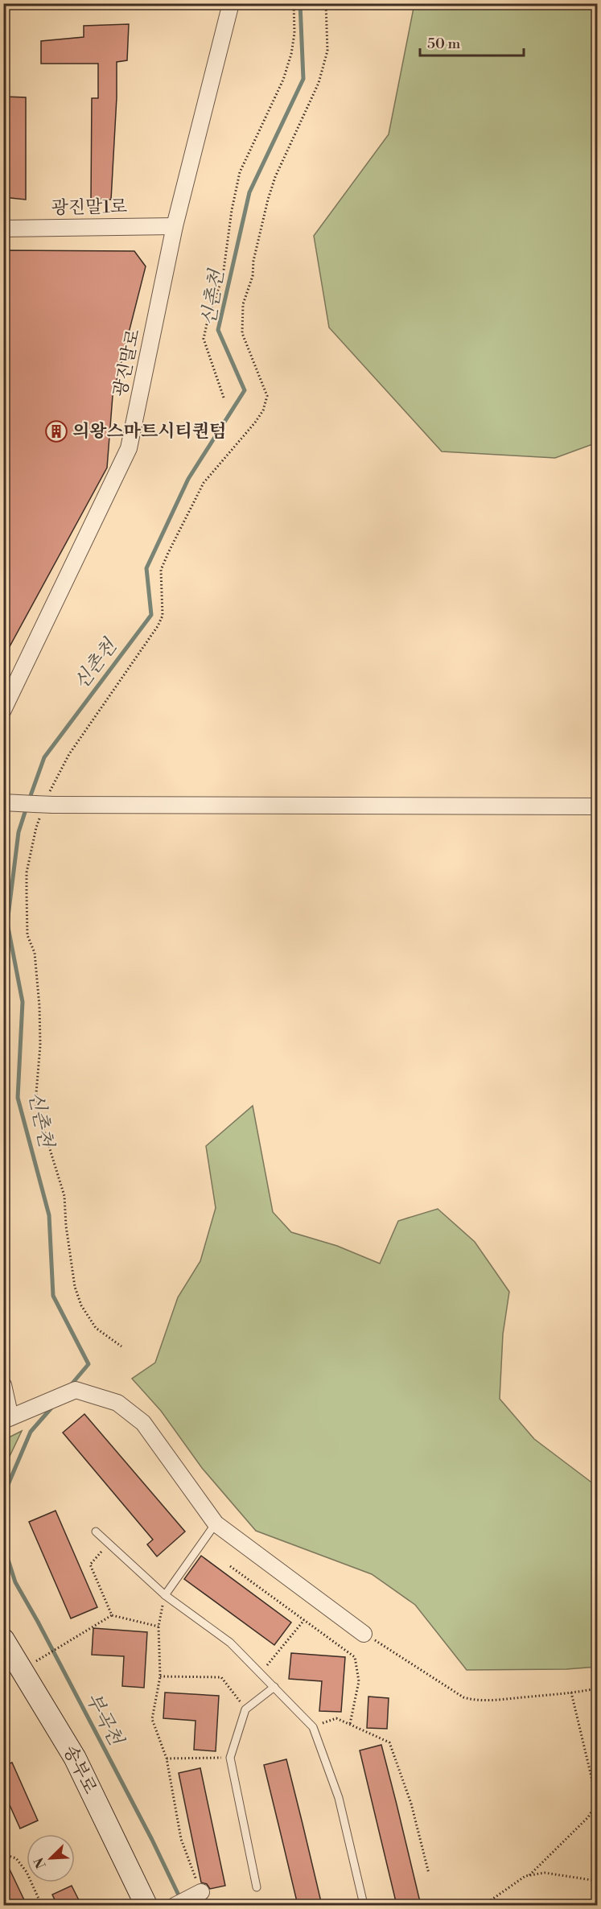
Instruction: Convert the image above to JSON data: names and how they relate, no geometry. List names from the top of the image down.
{
  "streets": {
    "street": ["광진말1로", "광진말로", "송부로"]
  },
  "crossings": [
    ["광진말1로", "광진말로"]
  ],
  "water": ["신촌천", "부곡천"],
  "places": {
    "building": ["의왕스마트시티퀀텀"]
  },
  "scale_bar": "50 m",
  "north": "bottom left"
}
